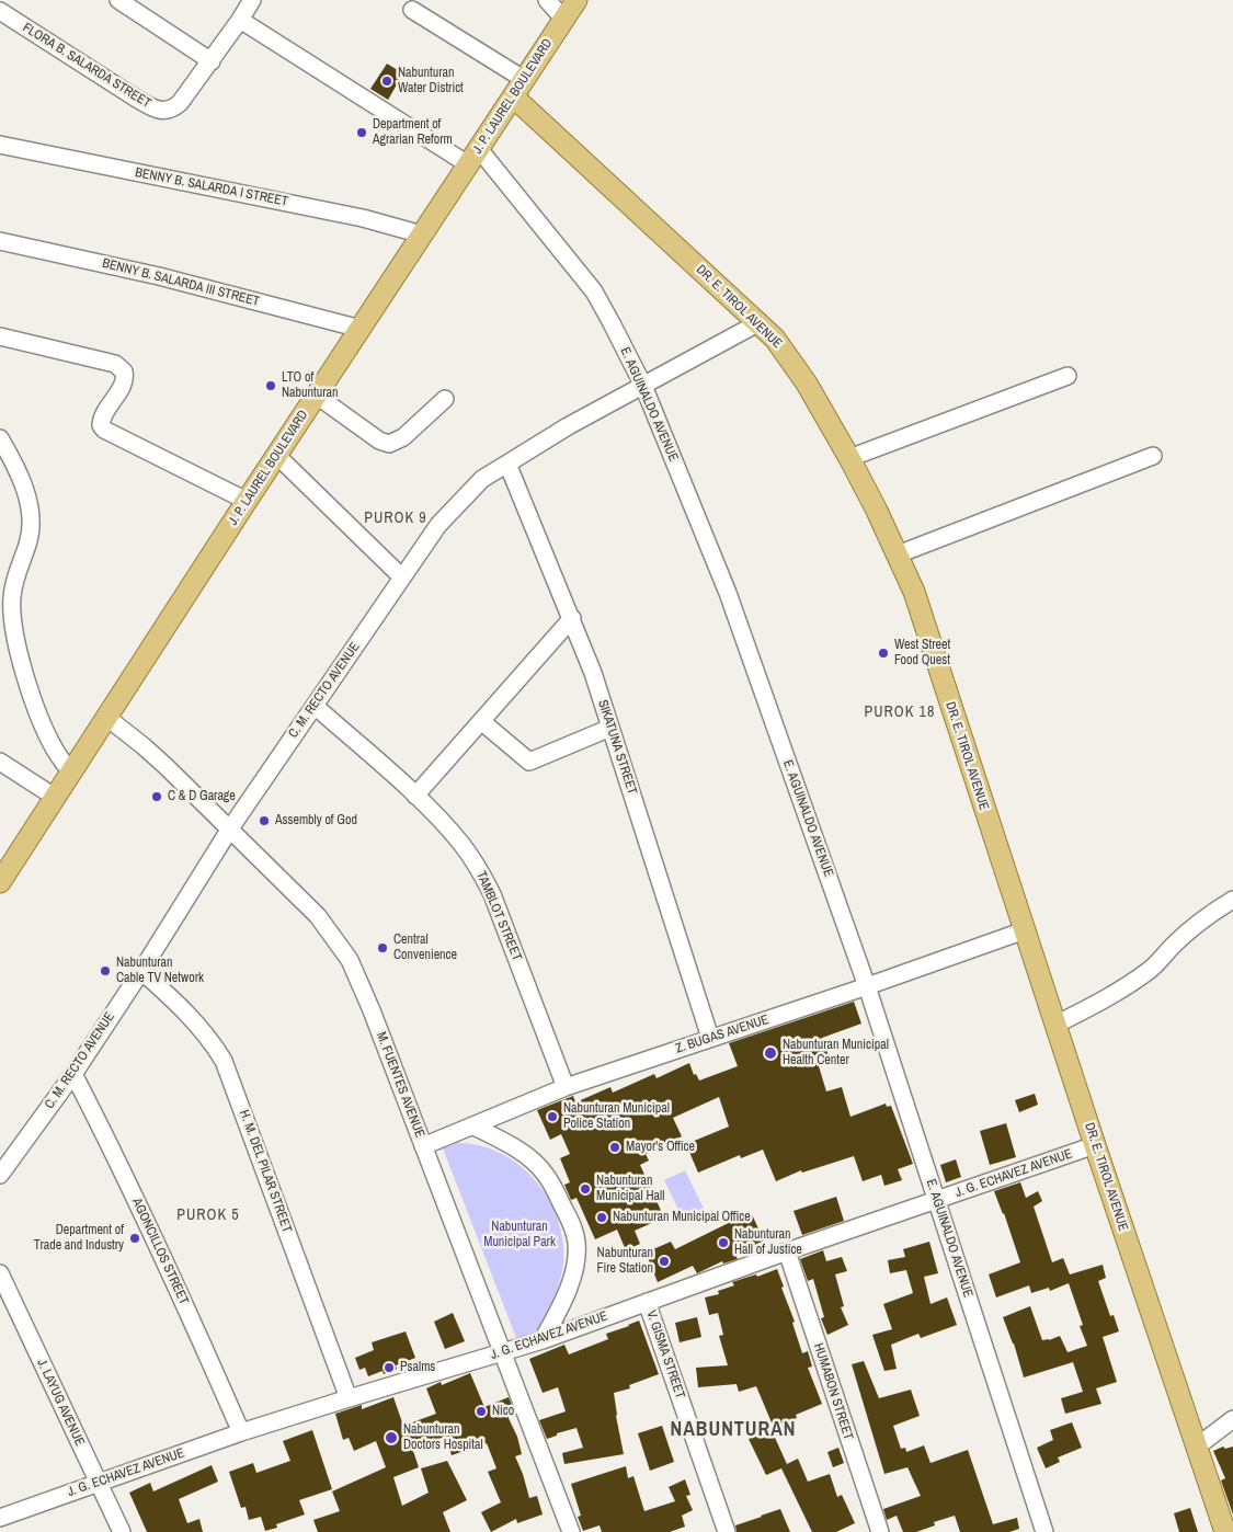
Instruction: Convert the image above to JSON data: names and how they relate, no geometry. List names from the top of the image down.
{
  "streets": {
    "main road": ["J. P. LAUREL BOULEVARD", "DR. E. TIROL AVENUE"],
    "street": [
      "FLORA B. SALARDA STREET",
      "BENNY B. SALARDA I STREET",
      "BENNY B. SALARDA III STREET",
      "E. AGUINALDO AVENUE",
      "C. M. RECTO AVENUE",
      "SIKATUNA STREET",
      "TAMBLOT STREET",
      "Z. BUGAS AVENUE",
      "M. FUENTES AVENUE",
      "H. M. DEL PILAR STREET",
      "J. G. ECHAVEZ AVENUE",
      "AGONCILLOS STREET",
      "V. GISMA STREET",
      "HUMABON STREET",
      "J. LAYUG AVENUE"
    ]
  },
  "crossings": [
    ["FLORA B. SALARDA STREET", "E. AGUINALDO AVENUE"],
    ["J. P. LAUREL BOULEVARD", "BENNY B. SALARDA I STREET"],
    ["J. P. LAUREL BOULEVARD", "BENNY B. SALARDA III STREET"],
    ["J. P. LAUREL BOULEVARD", "DR. E. TIROL AVENUE"],
    ["J. P. LAUREL BOULEVARD", "E. AGUINALDO AVENUE"],
    ["J. P. LAUREL BOULEVARD", "M. FUENTES AVENUE"],
    ["DR. E. TIROL AVENUE", "C. M. RECTO AVENUE"],
    ["DR. E. TIROL AVENUE", "Z. BUGAS AVENUE"],
    ["DR. E. TIROL AVENUE", "J. G. ECHAVEZ AVENUE"],
    ["E. AGUINALDO AVENUE", "C. M. RECTO AVENUE"],
    ["E. AGUINALDO AVENUE", "Z. BUGAS AVENUE"],
    ["E. AGUINALDO AVENUE", "J. G. ECHAVEZ AVENUE"],
    ["C. M. RECTO AVENUE", "SIKATUNA STREET"],
    ["C. M. RECTO AVENUE", "TAMBLOT STREET"],
    ["C. M. RECTO AVENUE", "M. FUENTES AVENUE"],
    ["C. M. RECTO AVENUE", "H. M. DEL PILAR STREET"],
    ["C. M. RECTO AVENUE", "AGONCILLOS STREET"],
    ["SIKATUNA STREET", "Z. BUGAS AVENUE"],
    ["TAMBLOT STREET", "Z. BUGAS AVENUE"],
    ["Z. BUGAS AVENUE", "M. FUENTES AVENUE"],
    ["M. FUENTES AVENUE", "J. G. ECHAVEZ AVENUE"],
    ["H. M. DEL PILAR STREET", "J. G. ECHAVEZ AVENUE"],
    ["J. G. ECHAVEZ AVENUE", "AGONCILLOS STREET"],
    ["J. G. ECHAVEZ AVENUE", "V. GISMA STREET"],
    ["J. G. ECHAVEZ AVENUE", "HUMABON STREET"],
    ["J. G. ECHAVEZ AVENUE", "J. LAYUG AVENUE"]
  ],
  "districts": [
    "PUROK 9",
    "PUROK 18",
    "PUROK 5",
    "NABUNTURAN"
  ],
  "parks": ["Nabunturan Municipal Park"],
  "places": [
    "Nabunturan Water District",
    "Department of Agrarian Reform",
    "LTO of Nabunturan",
    "West Street Food Quest",
    "C & D Garage",
    "Assembly of God",
    "Central Convenience",
    "Nabunturan Cable TV Network",
    "Nabunturan Municipal Health Center",
    "Nabunturan Municipal Police Station",
    "Mayor's Office",
    "Nabunturan Municipal Hall",
    "Nabunturan Municipal Office",
    "Department of Trade and Industry",
    "Nabunturan Hall of Justice",
    "Nabunturan Fire Station",
    "Psalms",
    "Nico",
    "Nabunturan Doctors Hospital"
  ]
}
